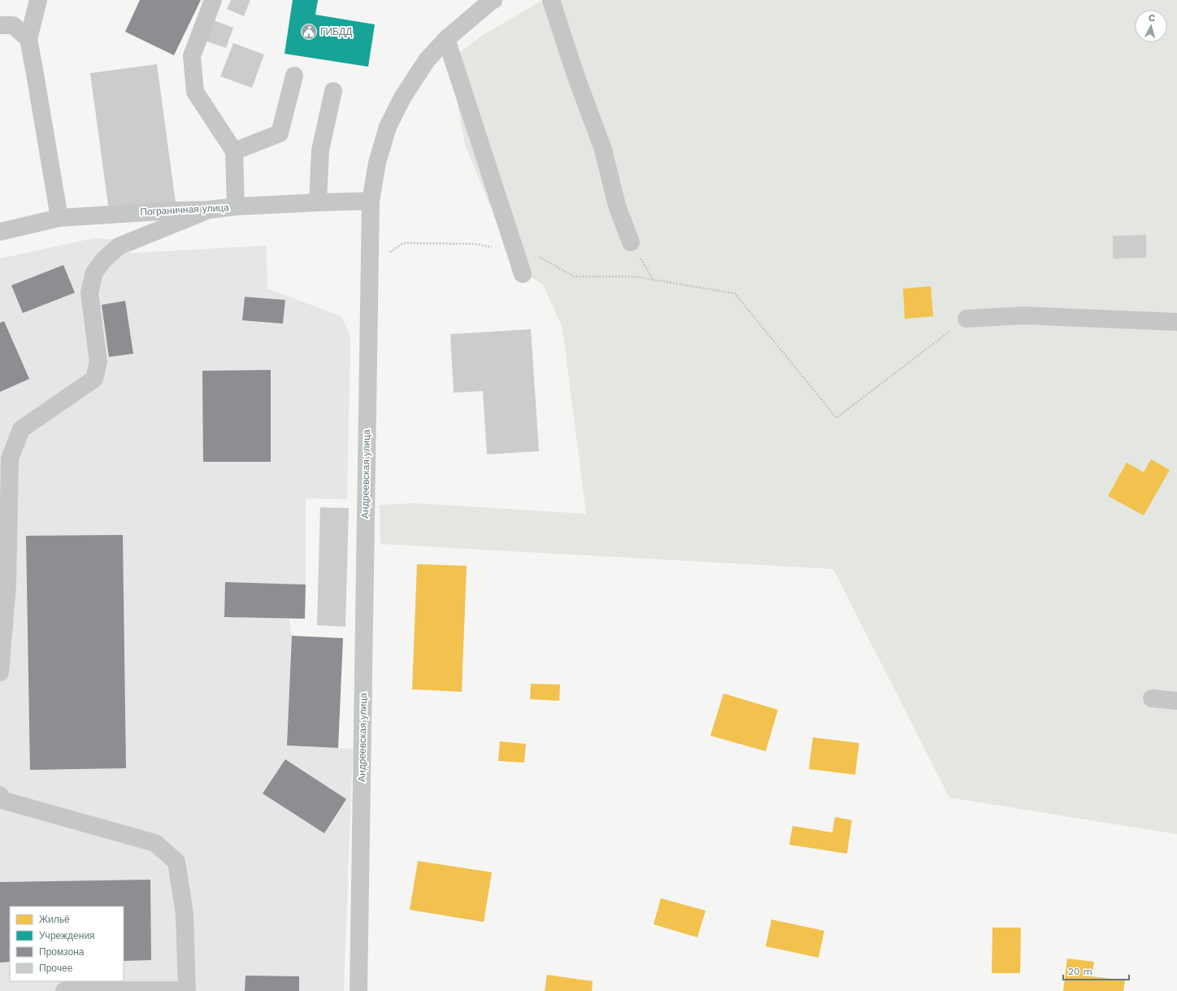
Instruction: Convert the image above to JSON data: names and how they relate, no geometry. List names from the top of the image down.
{
  "streets": {
    "street": ["Пограничная улица", "Андреевская улица"]
  },
  "crossings": [
    ["Пограничная улица", "Андреевская улица"]
  ],
  "places": {
    "public building": ["ГИБДД"]
  },
  "legend": [
    "Жильё",
    "Учреждения",
    "Промзона",
    "Прочее"
  ],
  "scale_bar": "20 m",
  "north": "top"
}
